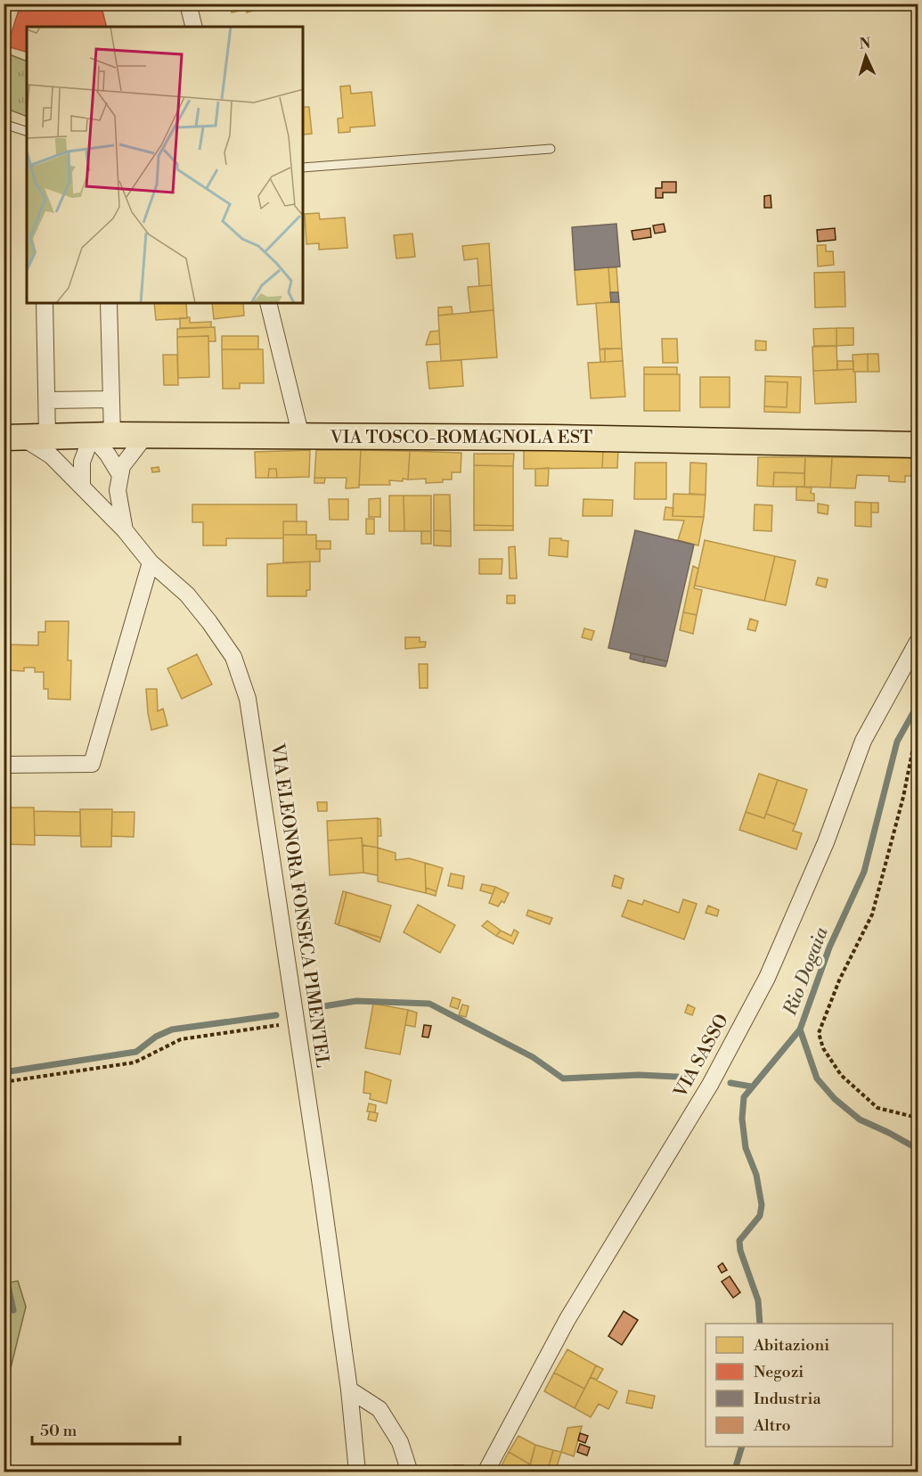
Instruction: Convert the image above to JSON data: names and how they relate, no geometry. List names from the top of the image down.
{
  "streets": {
    "main road": ["VIA TOSCO-ROMAGNOLA EST"],
    "street": ["VIA ELEONORA FONSECA PIMENTEL", "VIA SASSO"]
  },
  "crossings": [
    ["VIA TOSCO-ROMAGNOLA EST", "VIA ELEONORA FONSECA PIMENTEL"]
  ],
  "water": ["Rio Dogaia"],
  "legend": [
    "Abitazioni",
    "Negozi",
    "Industria",
    "Altro"
  ],
  "scale_bar": "50 m",
  "north": "top"
}
